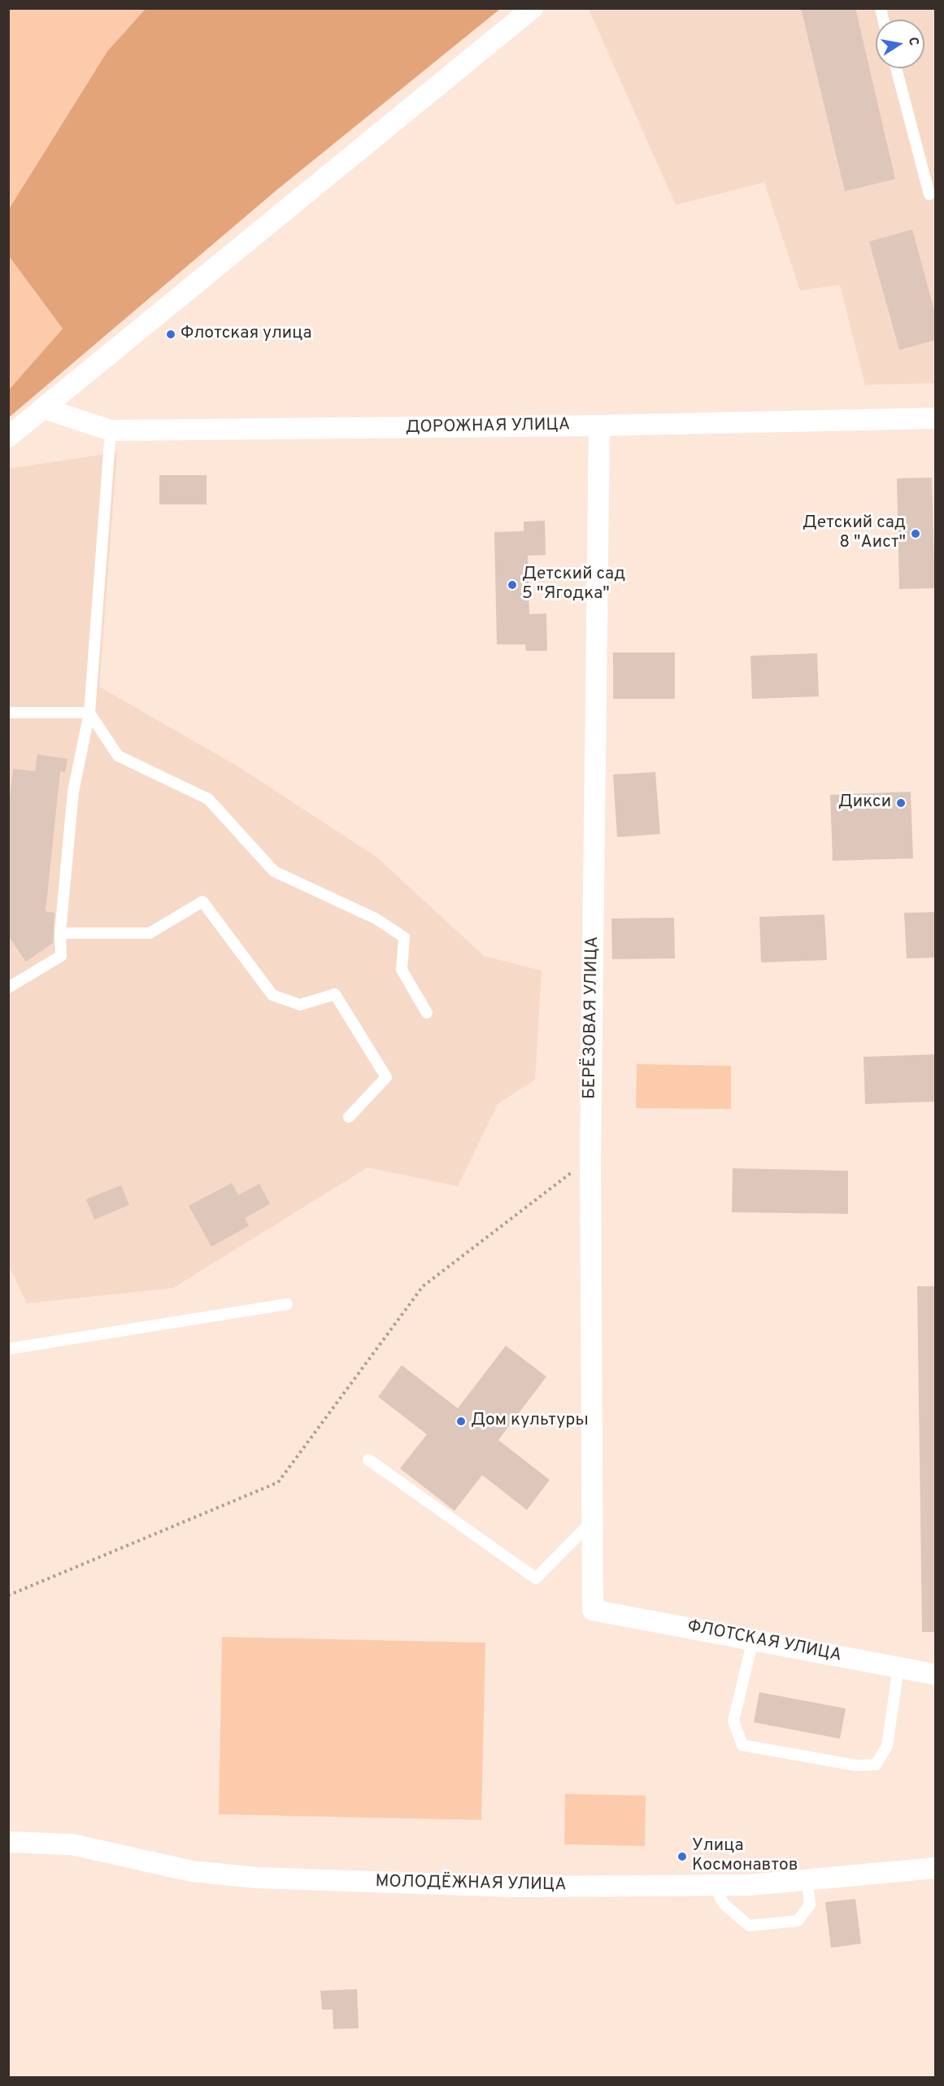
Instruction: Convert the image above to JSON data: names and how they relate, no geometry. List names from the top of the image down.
{
  "streets": {
    "street": [
      "ДОРОЖНАЯ УЛИЦА",
      "БЕРЁЗОВАЯ УЛИЦА",
      "ФЛОТСКАЯ УЛИЦА",
      "МОЛОДЁЖНАЯ УЛИЦА"
    ]
  },
  "crossings": [
    ["ДОРОЖНАЯ УЛИЦА", "БЕРЁЗОВАЯ УЛИЦА"],
    ["БЕРЁЗОВАЯ УЛИЦА", "ФЛОТСКАЯ УЛИЦА"]
  ],
  "places": [
    "Флотская улица",
    "Детский сад 8 \"Аист\"",
    "Детский сад 5 \"Ягодка\"",
    "Дикси",
    "Дом культуры",
    "Улица Космонавтов"
  ],
  "north": "right"
}
